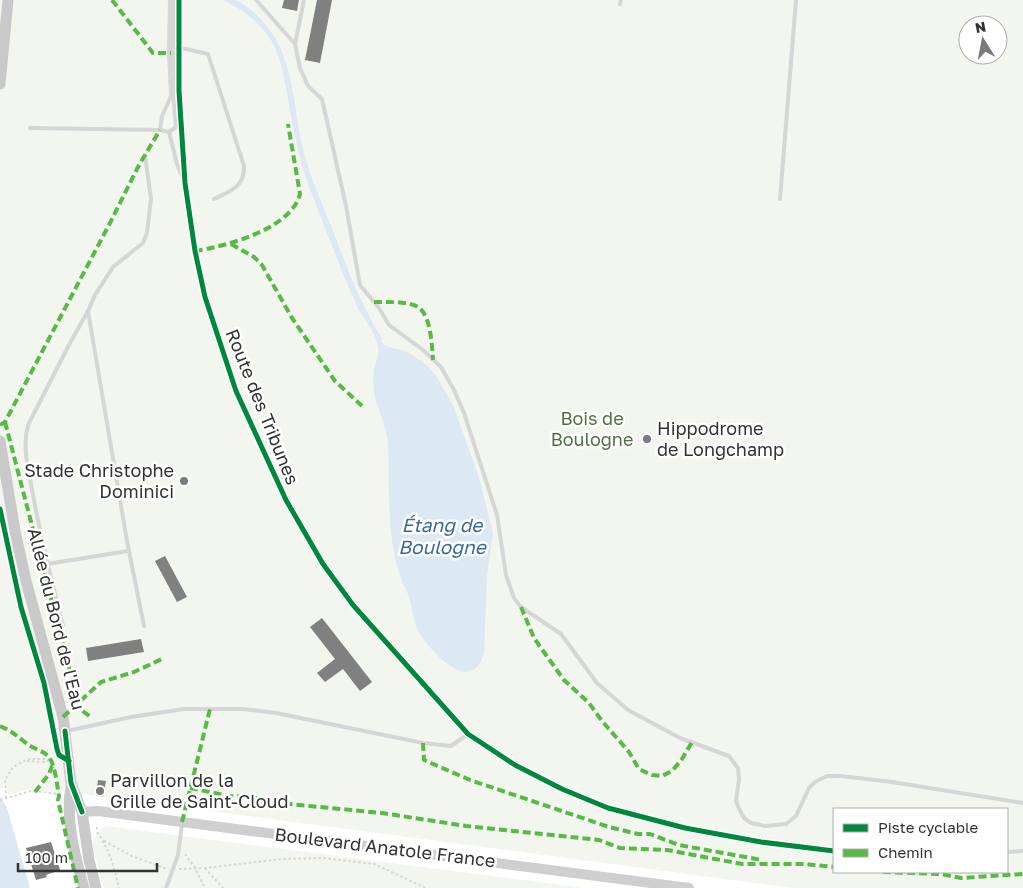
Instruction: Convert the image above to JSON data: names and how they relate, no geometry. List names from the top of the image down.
{
  "streets": {
    "main road": ["Allée du Bord de l'Eau", "Boulevard Anatole France"],
    "street": ["Route des Tribunes"]
  },
  "crossings": [
    ["Allée du Bord de l'Eau", "Boulevard Anatole France"]
  ],
  "water": ["Étang de Boulogne"],
  "parks": ["Bois de Boulogne"],
  "places": ["Hippodrome de Longchamp", "Stade Christophe Dominici", "Parvillon de la Grille de Saint-Cloud"],
  "legend": ["Piste cyclable", "Chemin"],
  "scale_bar": "100 m",
  "north": "top"
}
